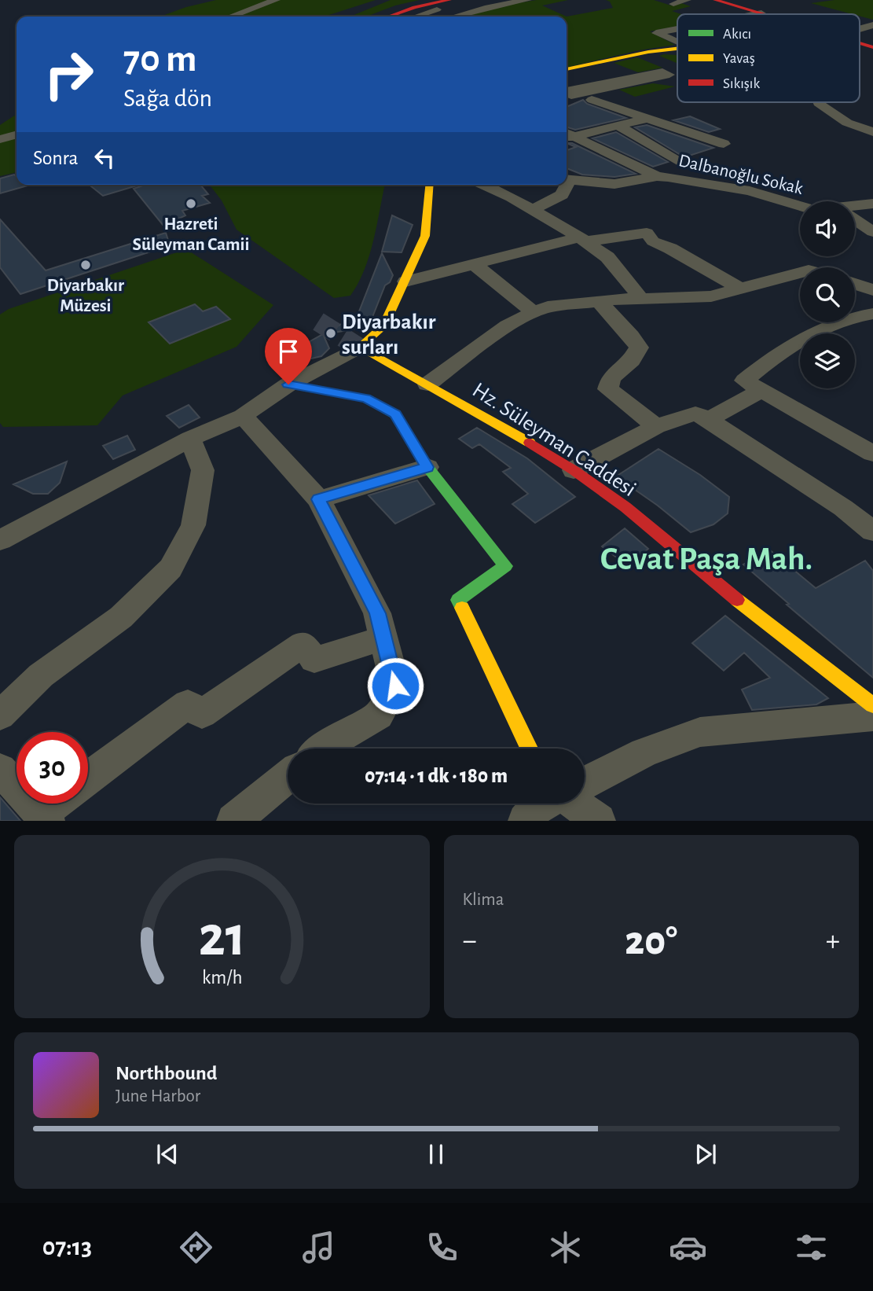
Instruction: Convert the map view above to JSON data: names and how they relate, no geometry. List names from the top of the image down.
{
  "streets": {
    "street": ["Dalbanoğlu Sokak", "Hz. Süleyman Caddesi"]
  },
  "districts": ["Cevat Paşa Mah."],
  "places": ["Hazreti Süleyman Camii", "Diyarbakır Müzesi", "Diyarbakır surları"],
  "legend": ["Akıcı", "Yavaş", "Sıkışık"],
  "page": {
    "turn": ["70 m", "Sağa dön"],
    "then": "Sonra",
    "limit": "30",
    "trip": "07:14 · 1 dk · 180 m",
    "tile": "Klima",
    "heat": ["−", "20°", "+"],
    "song": ["Northbound", "June Harbor"],
    "tabs": "07:13",
    "gauge": ["21", "km/h"]
  }
}
